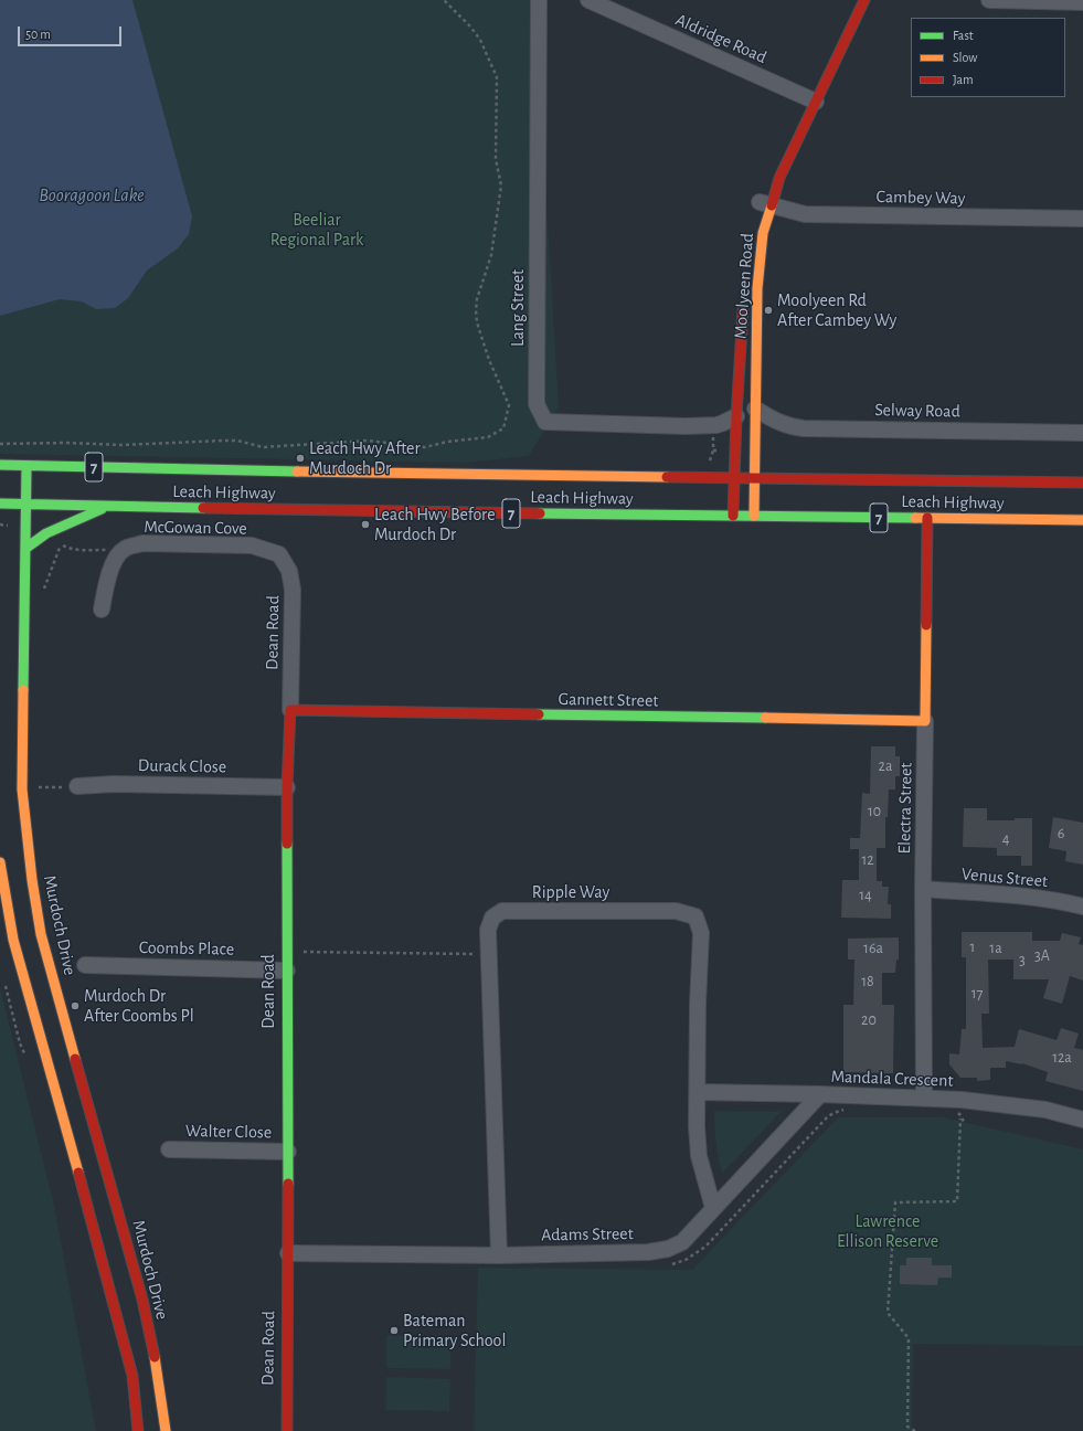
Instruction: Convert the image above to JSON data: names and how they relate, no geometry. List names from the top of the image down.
{
  "streets": {
    "main road": [
      "Moolyeen Road",
      "7",
      "Leach Highway",
      "Dean Road",
      "Gannett Street",
      "Electra Street",
      "Murdoch Drive"
    ],
    "street": [
      "Aldridge Road",
      "Cambey Way",
      "Lang Street",
      "Selway Road",
      "McGowan Cove",
      "Durack Close",
      "Venus Street",
      "Ripple Way",
      "Coombs Place",
      "Mandala Crescent",
      "Walter Close",
      "Adams Street"
    ]
  },
  "crossings": [
    ["Aldridge Road", "Moolyeen Road"],
    ["Cambey Way", "Moolyeen Road"],
    ["Moolyeen Road", "Lang Street"],
    ["Moolyeen Road", "Selway Road"],
    ["Moolyeen Road", "Leach Highway"],
    ["Leach Highway", "Electra Street"],
    ["Leach Highway", "Murdoch Drive"],
    ["McGowan Cove", "Dean Road"],
    ["Dean Road", "Gannett Street"],
    ["Dean Road", "Durack Close"],
    ["Dean Road", "Coombs Place"],
    ["Dean Road", "Walter Close"],
    ["Dean Road", "Adams Street"],
    ["Gannett Street", "Electra Street"],
    ["Electra Street", "Venus Street"],
    ["Electra Street", "Mandala Crescent"],
    ["Ripple Way", "Mandala Crescent"],
    ["Ripple Way", "Adams Street"],
    ["Mandala Crescent", "Adams Street"]
  ],
  "water": ["Booragoon Lake"],
  "parks": ["Beeliar Regional Park", "Lawrence Ellison Reserve"],
  "places": [
    "Moolyeen Rd After Cambey Wy",
    "Leach Hwy After Murdoch Dr",
    "Leach Hwy Before Murdoch Dr",
    "Murdoch Dr After Coombs Pl",
    "Bateman Primary School"
  ],
  "house_numbers": [
    "2a",
    "10",
    "6",
    "4",
    "12",
    "14",
    "1",
    "16a",
    "1a",
    "3A",
    "3",
    "18",
    "17",
    "20",
    "12a"
  ],
  "legend": ["Fast", "Slow", "Jam"],
  "scale_bar": "50 m"
}
